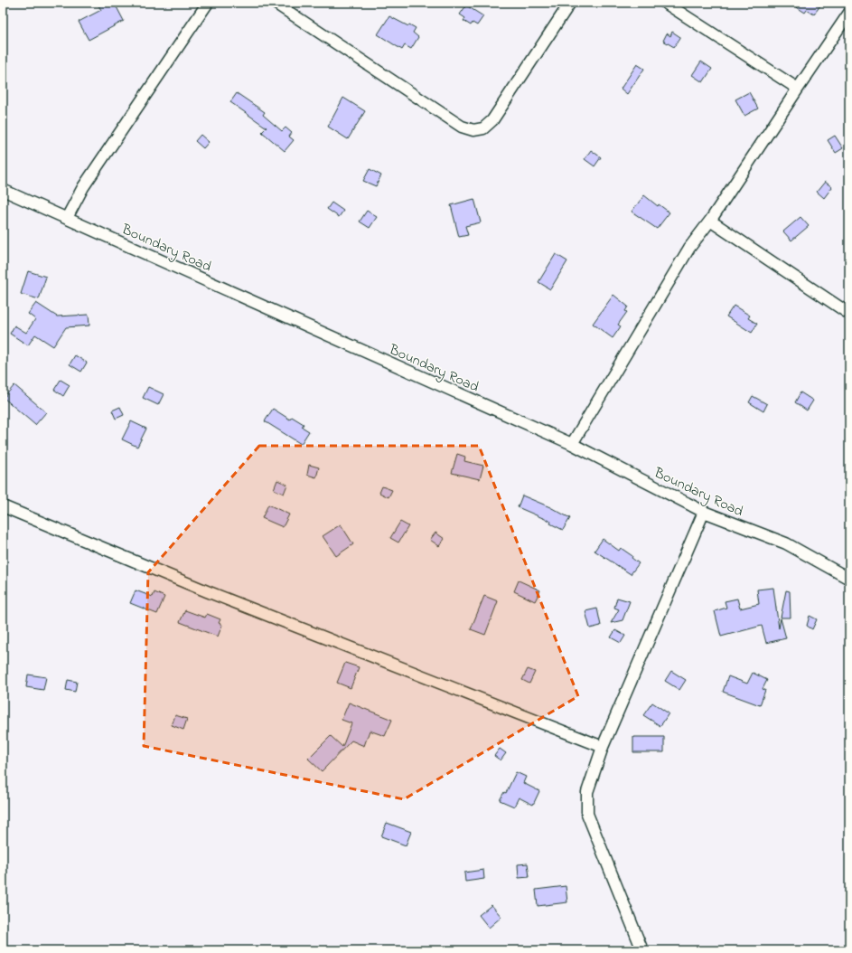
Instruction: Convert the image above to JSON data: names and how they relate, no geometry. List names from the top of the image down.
{
  "streets": {
    "street": ["Boundary Road"]
  }
}
